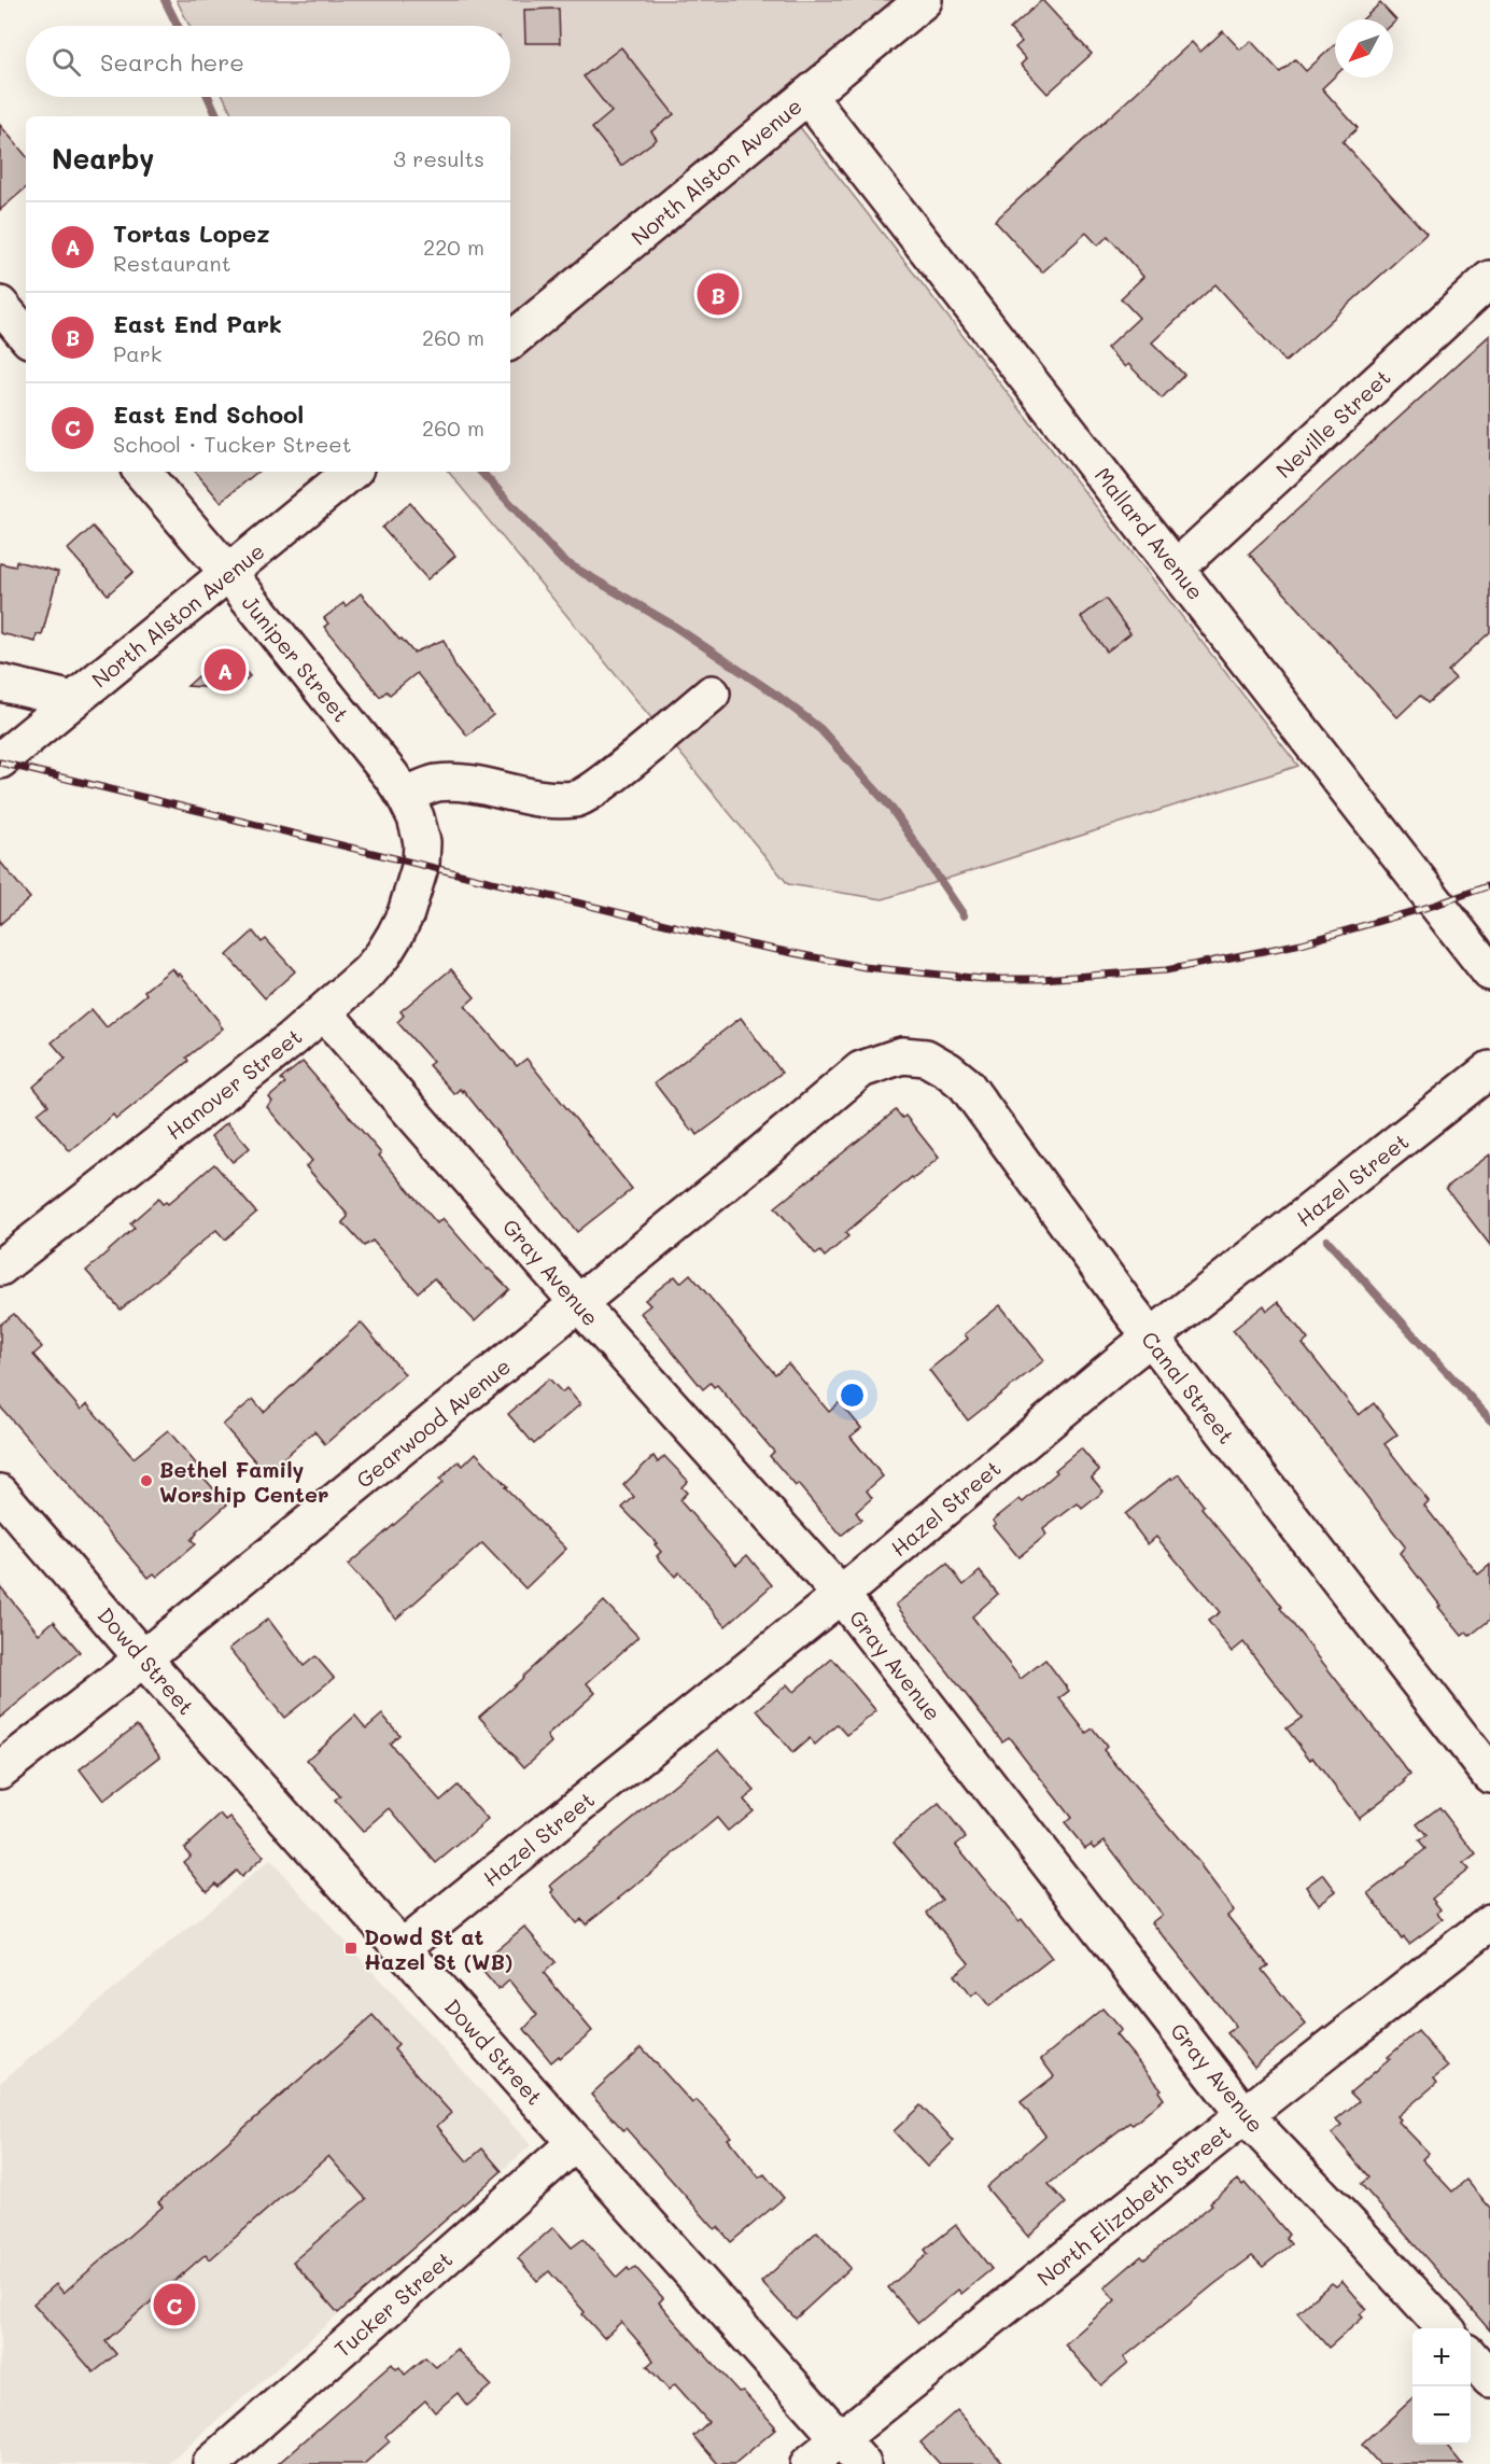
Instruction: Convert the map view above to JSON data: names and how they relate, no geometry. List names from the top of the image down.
{
  "streets": {
    "street": [
      "North Alston Avenue",
      "Neville Street",
      "Mallard Avenue",
      "Juniper Street",
      "Hanover Street",
      "Hazel Street",
      "Gray Avenue",
      "Canal Street",
      "Gearwood Avenue",
      "Dowd Street",
      "North Elizabeth Street",
      "Tucker Street"
    ]
  },
  "crossings": [
    ["North Alston Avenue", "Mallard Avenue"],
    ["North Alston Avenue", "Juniper Street"],
    ["Neville Street", "Mallard Avenue"],
    ["Juniper Street", "Hanover Street"],
    ["Hanover Street", "Gray Avenue"],
    ["Hazel Street", "Gray Avenue"],
    ["Hazel Street", "Canal Street"],
    ["Hazel Street", "Dowd Street"],
    ["Gray Avenue", "Gearwood Avenue"],
    ["Gray Avenue", "North Elizabeth Street"],
    ["Canal Street", "Gearwood Avenue"],
    ["Gearwood Avenue", "Dowd Street"],
    ["Dowd Street", "North Elizabeth Street"],
    ["Dowd Street", "Tucker Street"]
  ],
  "places": {
    "other": ["Bethel Family Worship Center"],
    "transit": ["Dowd St at Hazel St (WB)"]
  },
  "north": "bottom left",
  "page": {
    "search": "Search here",
    "heading": ["Nearby", "3 results"],
    "list": [
      {
        "mark": "A",
        "name": "Tortas Lopez",
        "note": "Restaurant",
        "value": "220 m"
      },
      {
        "mark": "B",
        "name": "East End Park",
        "note": "Park",
        "value": "260 m"
      },
      {
        "mark": "C",
        "name": "East End School",
        "note": "School · Tucker Street",
        "value": "260 m"
      }
    ],
    "pins": ["B", "A", "C"],
    "map_buttons": ["+", "−"]
  }
}
